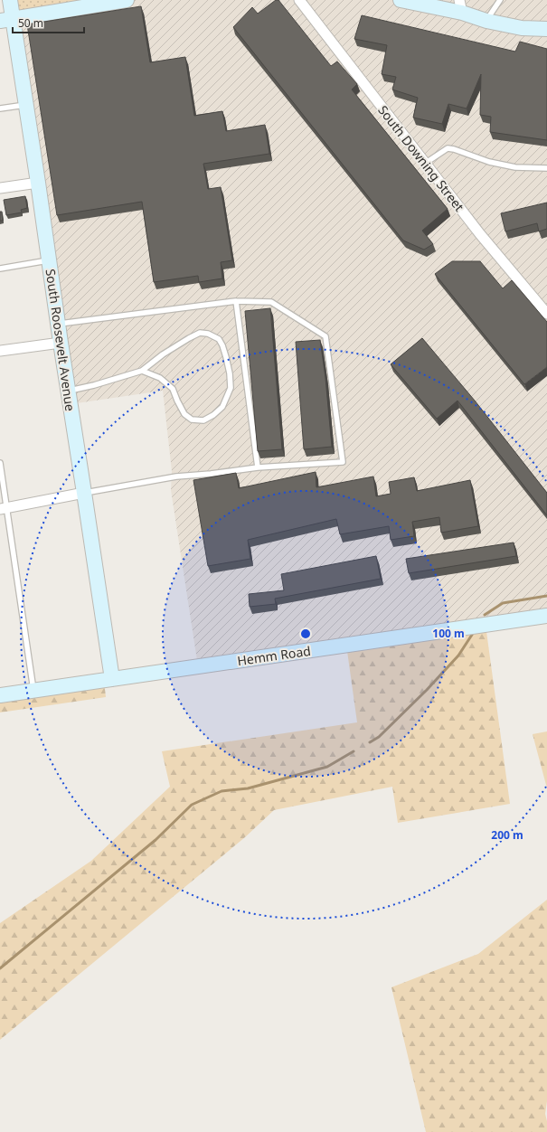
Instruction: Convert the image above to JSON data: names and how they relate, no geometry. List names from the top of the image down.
{
  "streets": {
    "street": ["South Downing Street", "South Roosevelt Avenue", "Hemm Road"]
  },
  "crossings": [
    ["South Roosevelt Avenue", "Hemm Road"]
  ],
  "scale_bar": "50 m",
  "rings": ["100 m", "200 m"]
}
